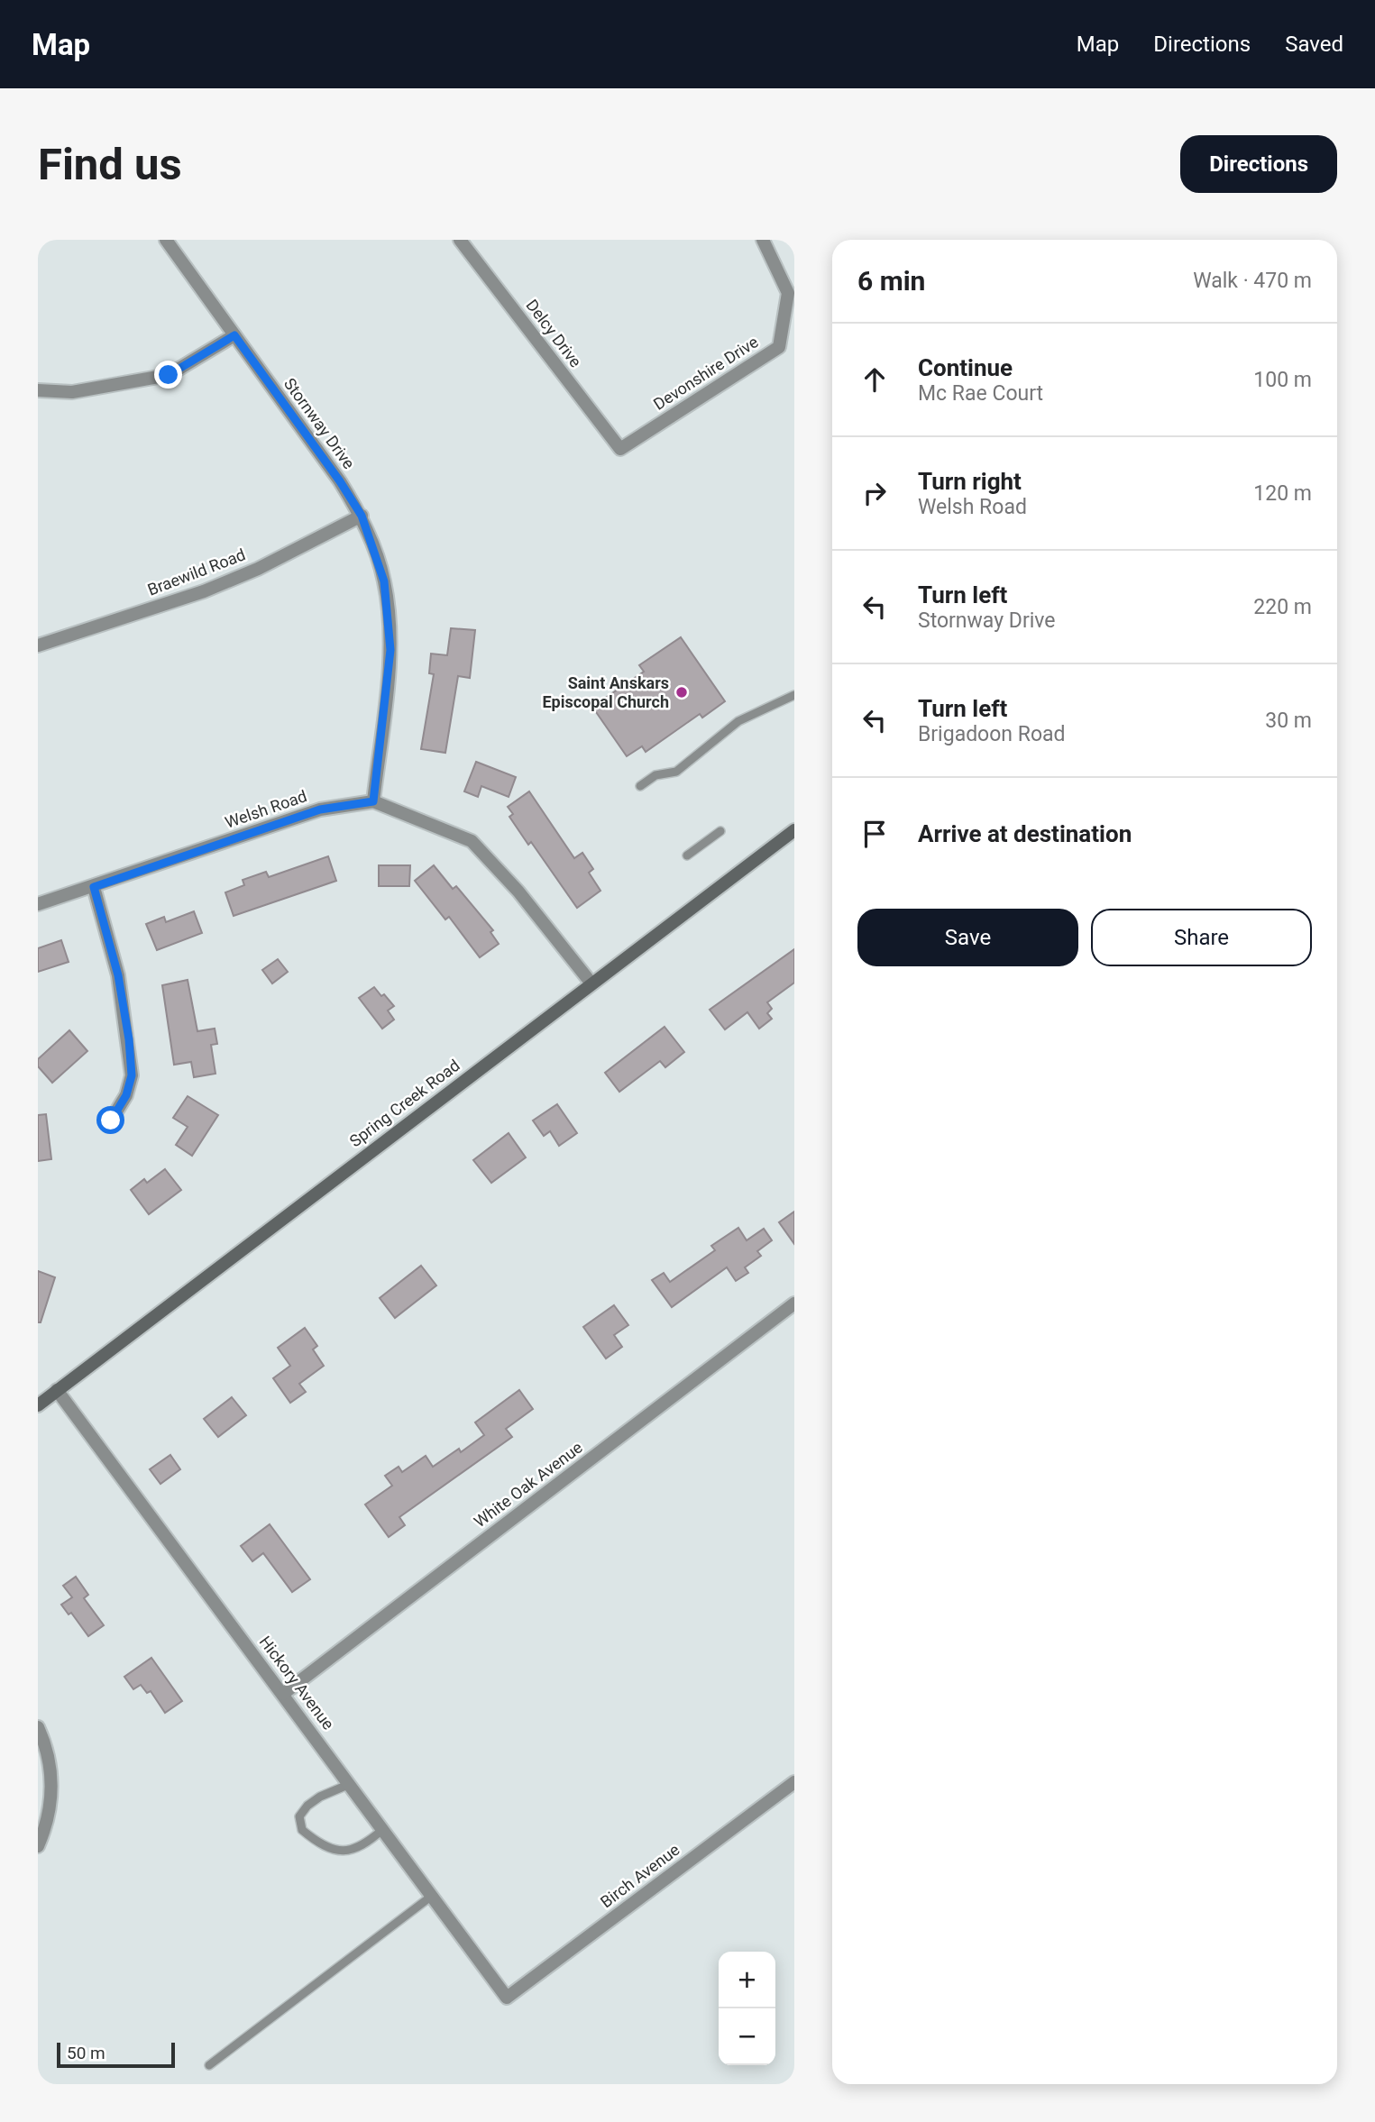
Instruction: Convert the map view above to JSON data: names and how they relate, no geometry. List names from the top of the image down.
{
  "streets": {
    "main road": ["Spring Creek Road"],
    "street": [
      "Delcy Drive",
      "Devonshire Drive",
      "Stornway Drive",
      "Braewild Road",
      "Welsh Road",
      "White Oak Avenue",
      "Hickory Avenue",
      "Birch Avenue"
    ]
  },
  "crossings": [
    ["Delcy Drive", "Devonshire Drive"],
    ["Stornway Drive", "Braewild Road"],
    ["Stornway Drive", "Welsh Road"],
    ["Spring Creek Road", "Hickory Avenue"],
    ["White Oak Avenue", "Hickory Avenue"],
    ["Hickory Avenue", "Birch Avenue"]
  ],
  "places": ["Saint Anskars Episcopal Church"],
  "scale_bar": "50 m",
  "page": {
    "header": "Map",
    "nav": ["Map", "Directions", "Saved"],
    "buttons": [
      "Directions",
      ["Save", "Share"]
    ],
    "title": "Find us",
    "heading": ["6 min", "Walk · 470 m"],
    "list": [
      ["Continue", "Mc Rae Court", "100 m"],
      ["Turn right", "Welsh Road", "120 m"],
      ["Turn left", "Stornway Drive", "220 m"],
      ["Turn left", "Brigadoon Road", "30 m"],
      "Arrive at destination"
    ],
    "map_buttons": ["+", "−"],
    "scale": "50 m"
  }
}
